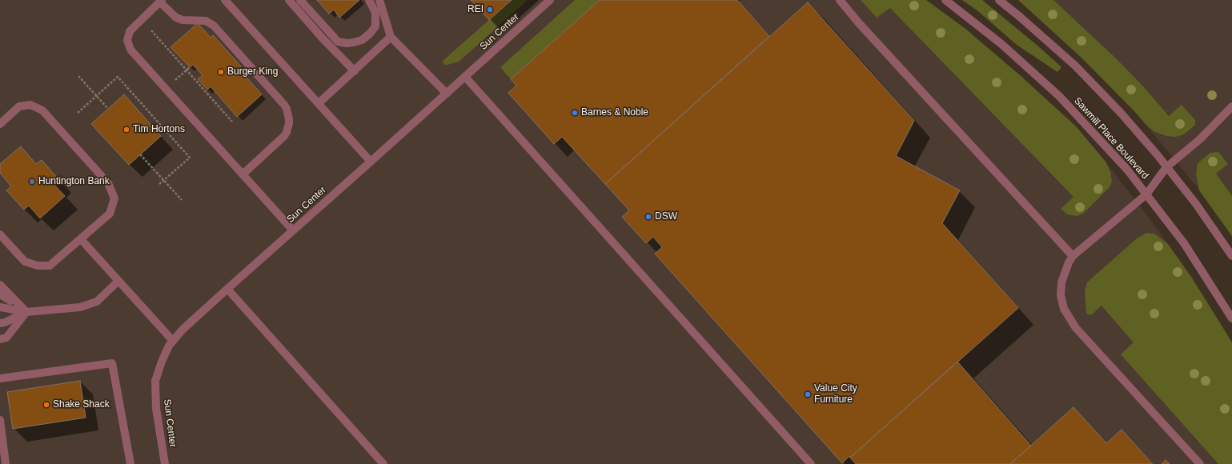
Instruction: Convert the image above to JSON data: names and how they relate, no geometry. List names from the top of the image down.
{
  "streets": {
    "street": ["Sun Center", "Sawmill Place Boulevard"]
  },
  "places": [
    "REI",
    "Burger King",
    "Barnes & Noble",
    "Tim Hortons",
    "Huntington Bank",
    "DSW",
    "Value City Furniture",
    "Shake Shack"
  ]
}
